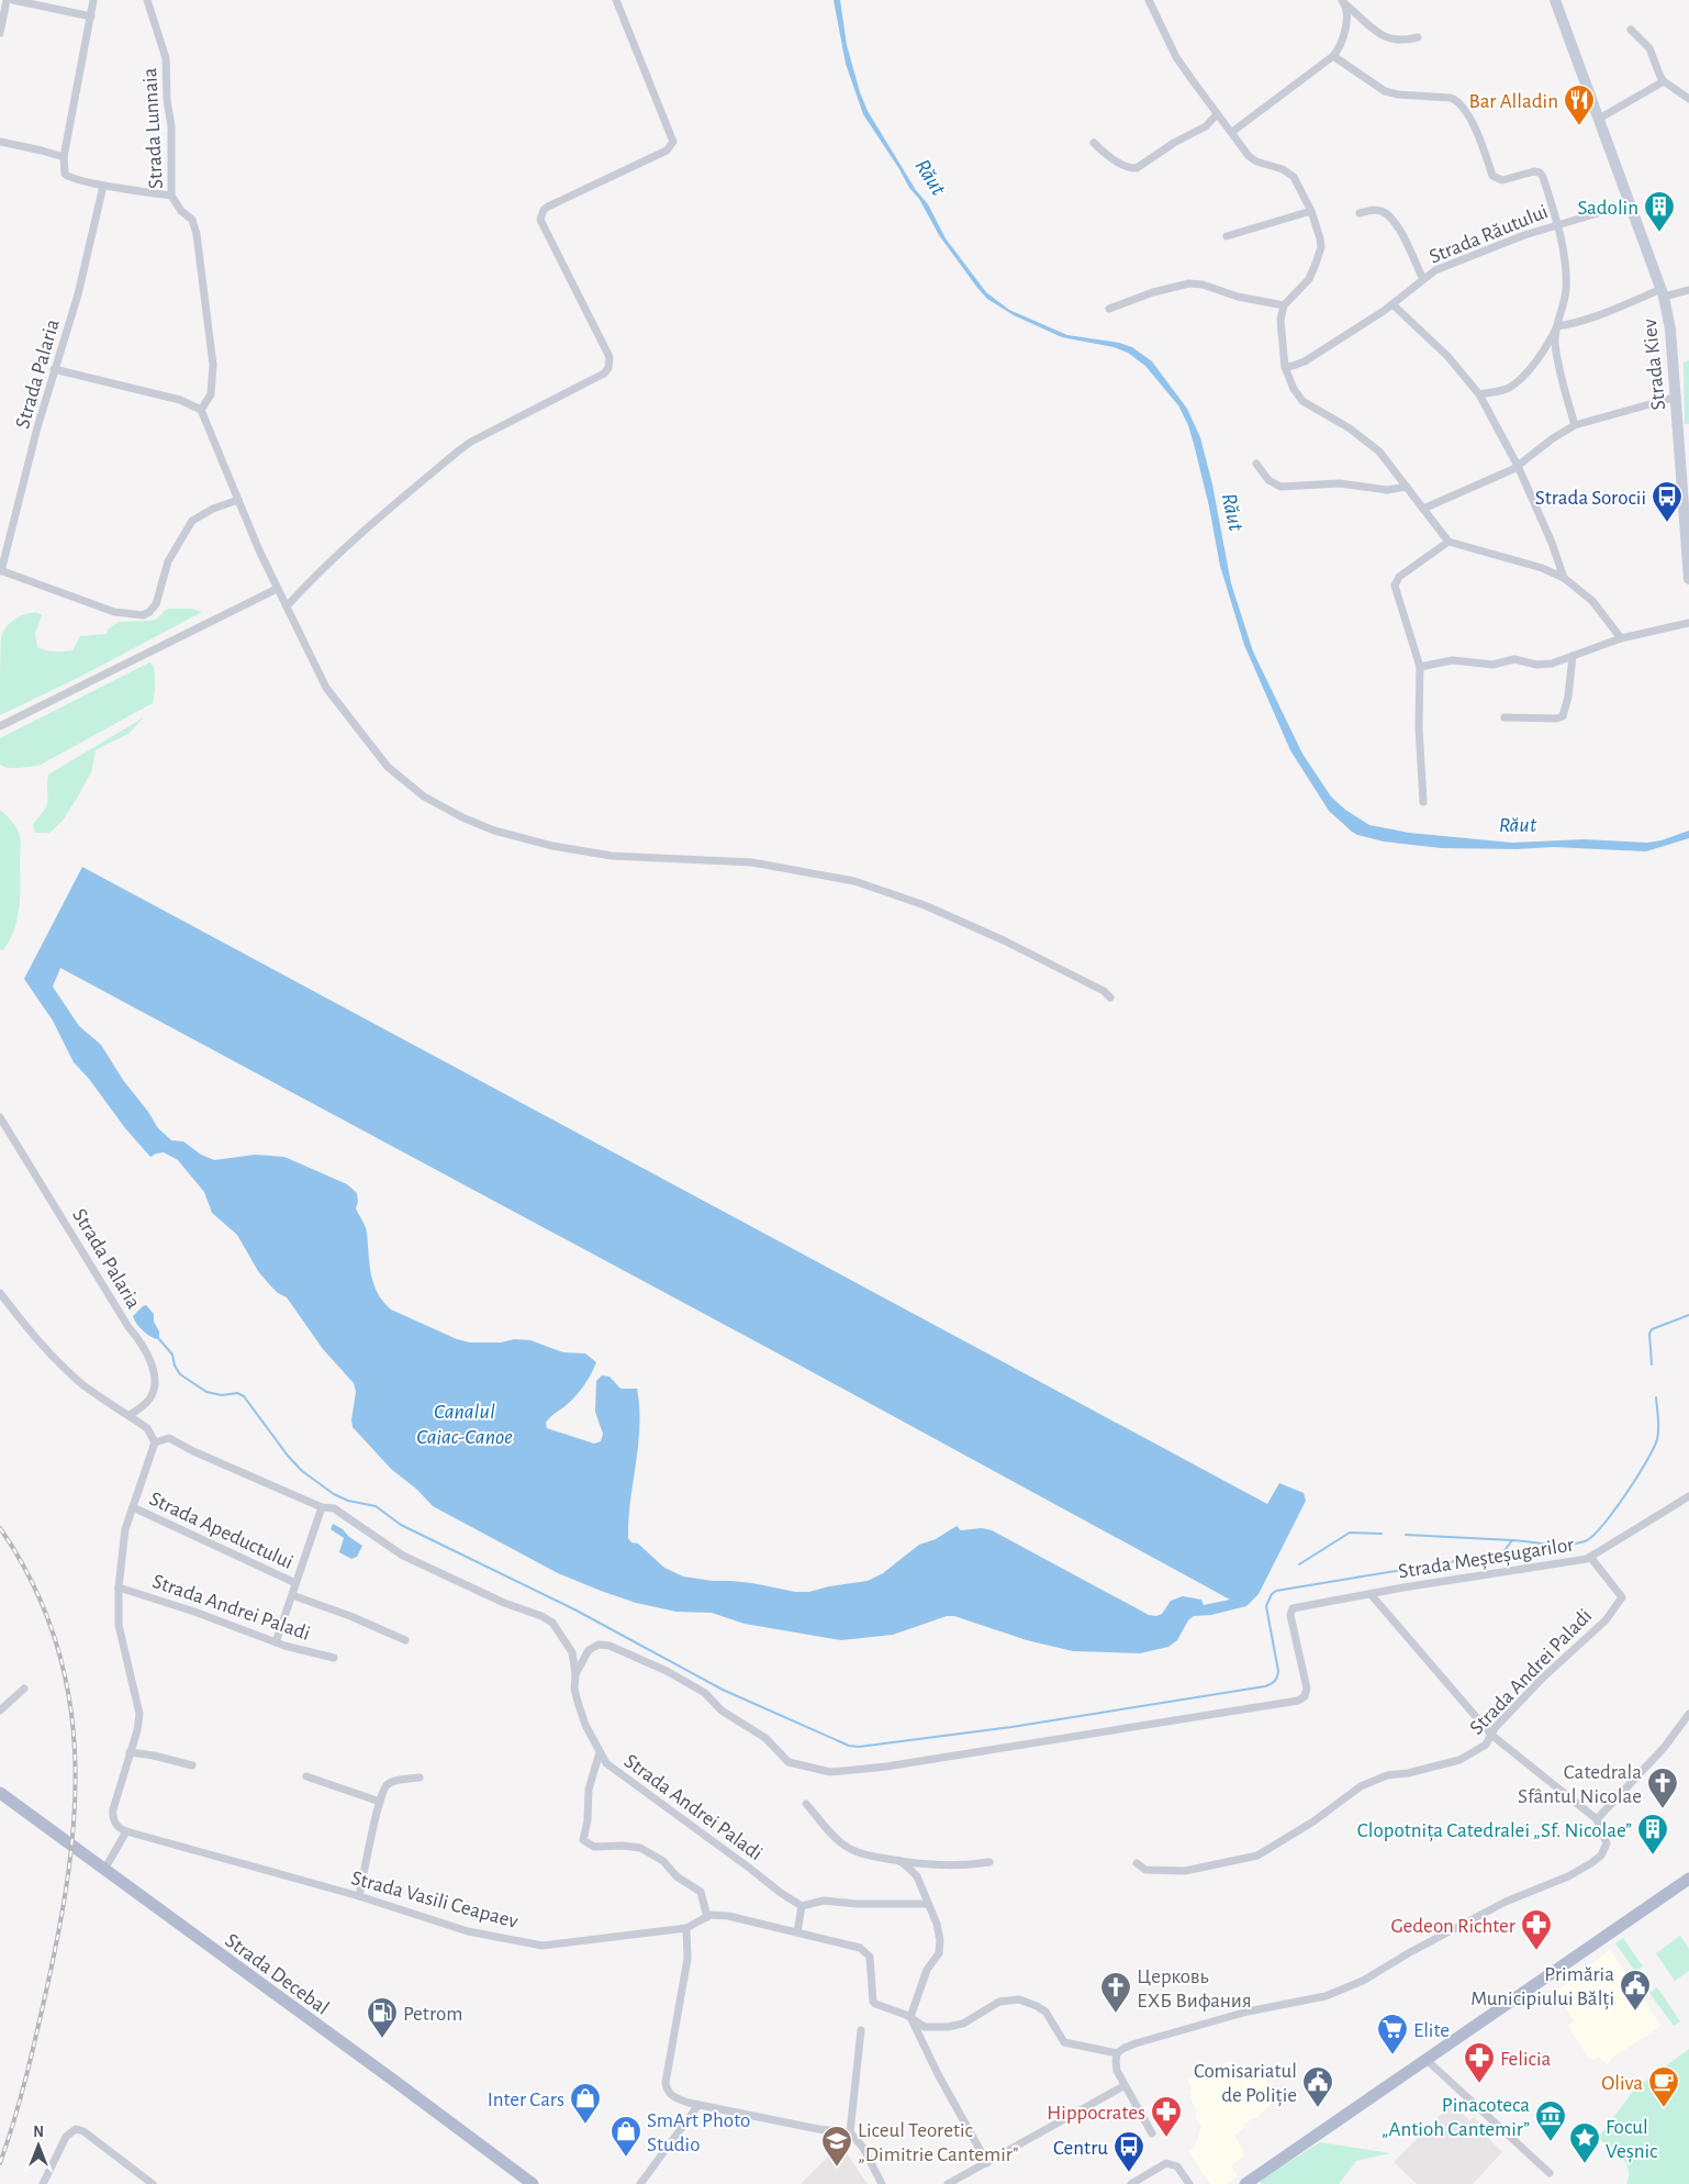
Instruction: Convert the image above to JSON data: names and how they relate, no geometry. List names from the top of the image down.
{
  "streets": {
    "main road": ["Strada Kiev", "Strada Decebal"],
    "street": [
      "Strada Lunnaia",
      "Strada Răutului",
      "Strada Palaria",
      "Strada Apeductului",
      "Strada Meșteșugarilor",
      "Strada Andrei Paladi",
      "Strada Vasili Ceapaev"
    ]
  },
  "crossings": [
    ["Strada Răutului", "Strada Kiev"],
    ["Strada Meșteșugarilor", "Strada Andrei Paladi"]
  ],
  "water": ["Răut", "Canalul Caiac-Canoe"],
  "places": {
    "restaurant": ["Bar Alladin"],
    "building": ["Sadolin", "Clopotnița Catedralei „Sf. Nicolae”"],
    "bus stop": ["Strada Sorocii", "Centru"],
    "church": ["Catedrala Sfântul Nicolae", "Церковь ЕХБ Вифания"],
    "pharmacy": ["Gedeon Richter", "Felicia", "Hippocrates"],
    "public building": ["Primăria Municipiului Bălți", "Comisariatul de Poliție"],
    "fuel station": ["Petrom"],
    "supermarket": ["Elite"],
    "cafe": ["Oliva"],
    "shop": ["Inter Cars", "SmArt Photo Studio"],
    "museum": ["Pinacoteca „Antioh Cantemir”"],
    "place": ["Focul Veșnic"],
    "school or university": ["Liceul Teoretic „Dimitrie Cantemir\""]
  },
  "north": "top"
}
